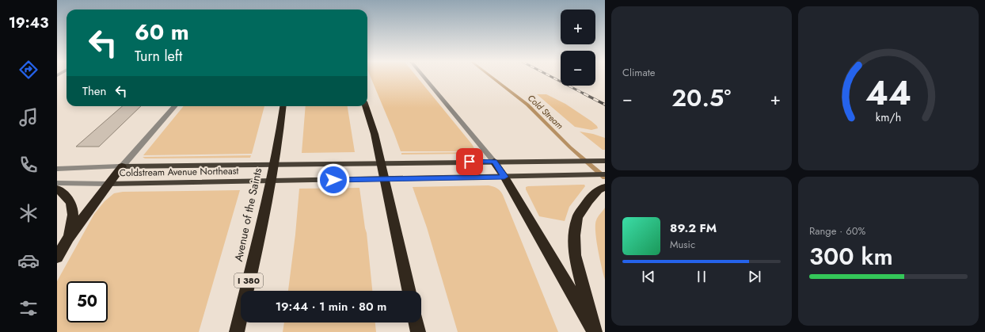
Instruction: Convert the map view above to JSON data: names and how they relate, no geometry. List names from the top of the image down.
{
  "streets": {
    "highway": ["Avenue of the Saints", "I 380"],
    "main road": ["Coldstream Avenue Northeast"]
  },
  "water": ["Cold Stream"],
  "page": {
    "tabs": "19:43",
    "tile": [
      "Climate",
      ["Range · 60%", "300 km"]
    ],
    "map_buttons": ["+", "−"],
    "turn": ["60 m", "Turn left"],
    "then": "Then",
    "heat": ["−", "20.5°", "+"],
    "song": ["89.2 FM", "Music"],
    "limit": "50",
    "trip": "19:44 · 1 min · 80 m",
    "gauge": ["44", "km/h"]
  }
}
